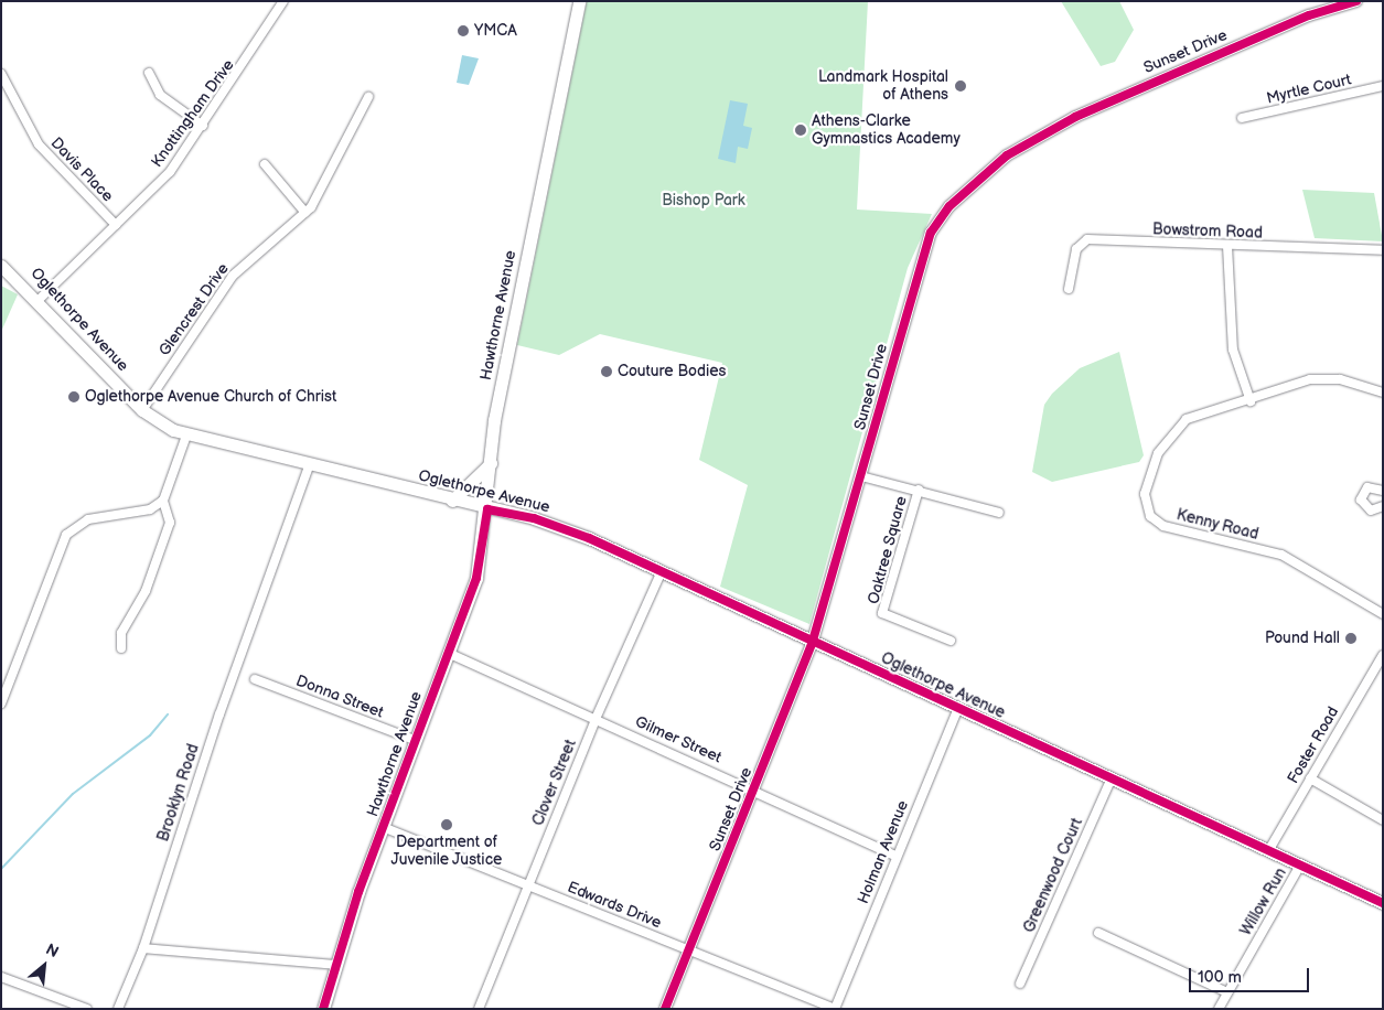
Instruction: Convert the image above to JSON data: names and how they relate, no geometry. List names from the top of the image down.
{
  "streets": {
    "main road": ["Hawthorne Avenue", "Oglethorpe Avenue"],
    "street": [
      "Sunset Drive",
      "Myrtle Court",
      "Knottingham Drive",
      "Davis Place",
      "Bowstrom Road",
      "Glencrest Drive",
      "Kenny Road",
      "Oaktree Square",
      "Donna Street",
      "Gilmer Street",
      "Foster Road",
      "Clover Street",
      "Brooklyn Road",
      "Holman Avenue",
      "Greenwood Court",
      "Willow Run",
      "Edwards Drive"
    ]
  },
  "crossings": [
    ["Sunset Drive", "Oglethorpe Avenue"],
    ["Sunset Drive", "Oaktree Square"],
    ["Sunset Drive", "Gilmer Street"],
    ["Sunset Drive", "Edwards Drive"],
    ["Knottingham Drive", "Davis Place"],
    ["Knottingham Drive", "Oglethorpe Avenue"],
    ["Glencrest Drive", "Oglethorpe Avenue"],
    ["Hawthorne Avenue", "Oglethorpe Avenue"],
    ["Hawthorne Avenue", "Donna Street"],
    ["Hawthorne Avenue", "Gilmer Street"],
    ["Hawthorne Avenue", "Edwards Drive"],
    ["Oglethorpe Avenue", "Foster Road"],
    ["Oglethorpe Avenue", "Clover Street"],
    ["Oglethorpe Avenue", "Brooklyn Road"],
    ["Oglethorpe Avenue", "Holman Avenue"],
    ["Oglethorpe Avenue", "Greenwood Court"],
    ["Oglethorpe Avenue", "Willow Run"],
    ["Gilmer Street", "Clover Street"],
    ["Gilmer Street", "Holman Avenue"],
    ["Clover Street", "Edwards Drive"],
    ["Holman Avenue", "Edwards Drive"]
  ],
  "parks": ["Bishop Park"],
  "places": [
    "YMCA",
    "Landmark Hospital of Athens",
    "Athens-Clarke Gymnastics Academy",
    "Couture Bodies",
    "Oglethorpe Avenue Church of Christ",
    "Pound Hall",
    "Department of Juvenile Justice"
  ],
  "scale_bar": "100 m",
  "north": "top right"
}
